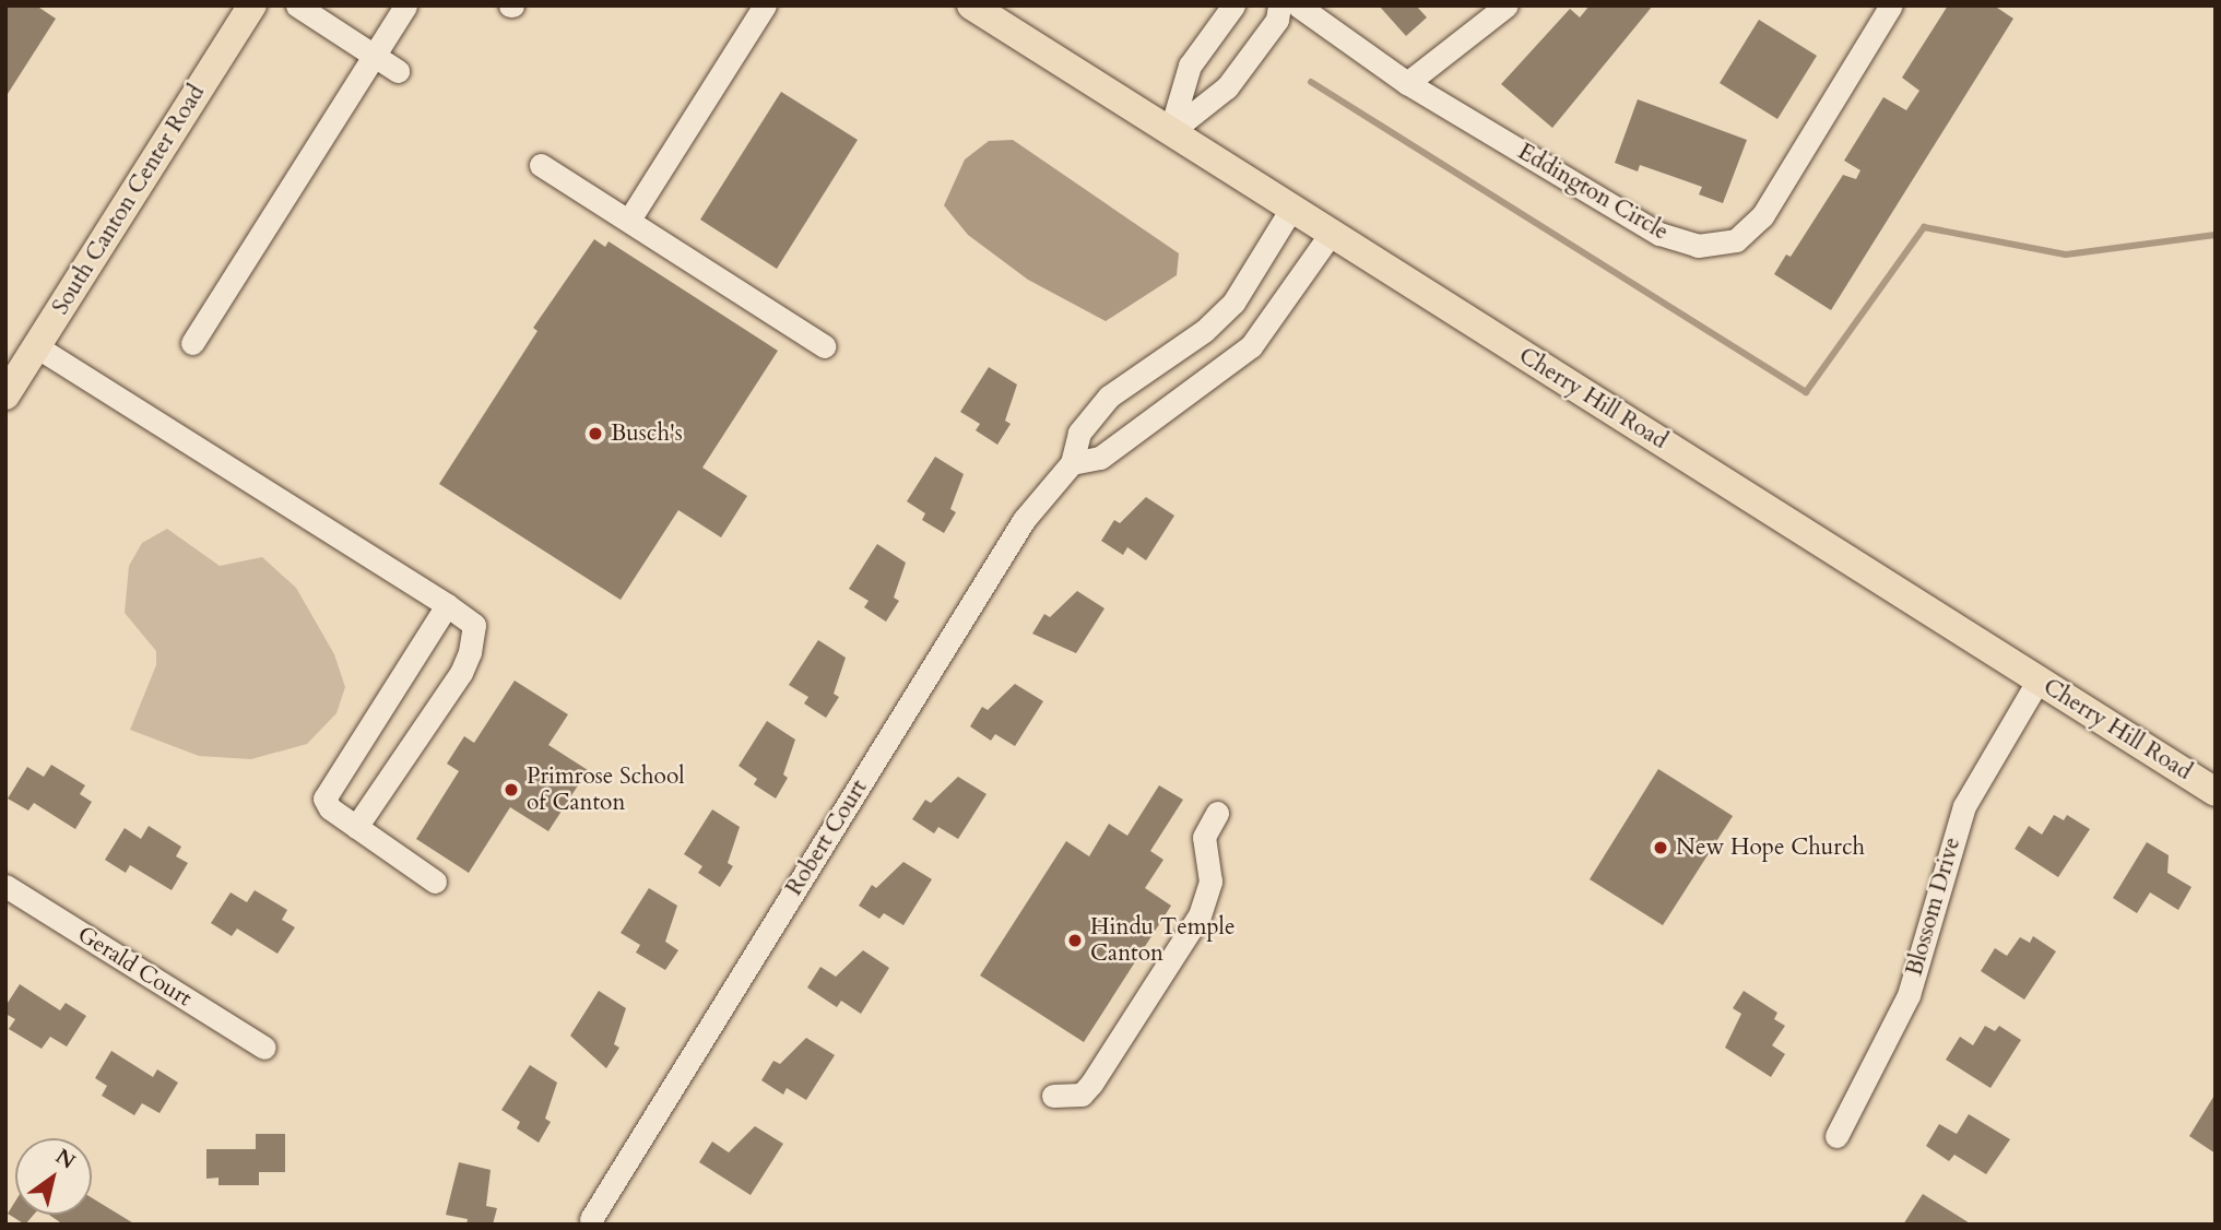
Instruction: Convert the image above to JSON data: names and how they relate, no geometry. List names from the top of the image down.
{
  "streets": {
    "main road": ["South Canton Center Road", "Cherry Hill Road"],
    "street": [
      "Eddington Circle",
      "Robert Court",
      "Blossom Drive",
      "Gerald Court"
    ]
  },
  "crossings": [
    ["Cherry Hill Road", "Robert Court"],
    ["Cherry Hill Road", "Blossom Drive"]
  ],
  "places": [
    "Busch's",
    "Primrose School of Canton",
    "New Hope Church",
    "Hindu Temple Canton"
  ],
  "north": "top right"
}
